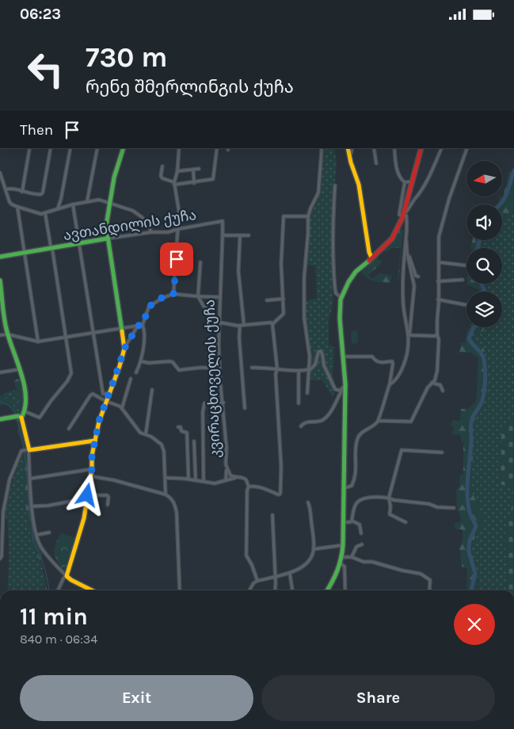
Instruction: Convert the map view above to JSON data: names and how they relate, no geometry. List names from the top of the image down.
{
  "streets": {
    "street": ["ავთანდილის ქუჩა", "კვირაცხოველის ქუჩა"]
  },
  "crossings": [
    ["ავთანდილის ქუჩა", "კვირაცხოველის ქუჩა"]
  ],
  "north": "left",
  "page": {
    "status": "06:23",
    "turn": ["730 m", "რენე შმერლინგის ქუჩა"],
    "then": "Then",
    "heading": ["11 min", "840 m · 06:34"],
    "buttons": ["Exit", "Share"]
  }
}
